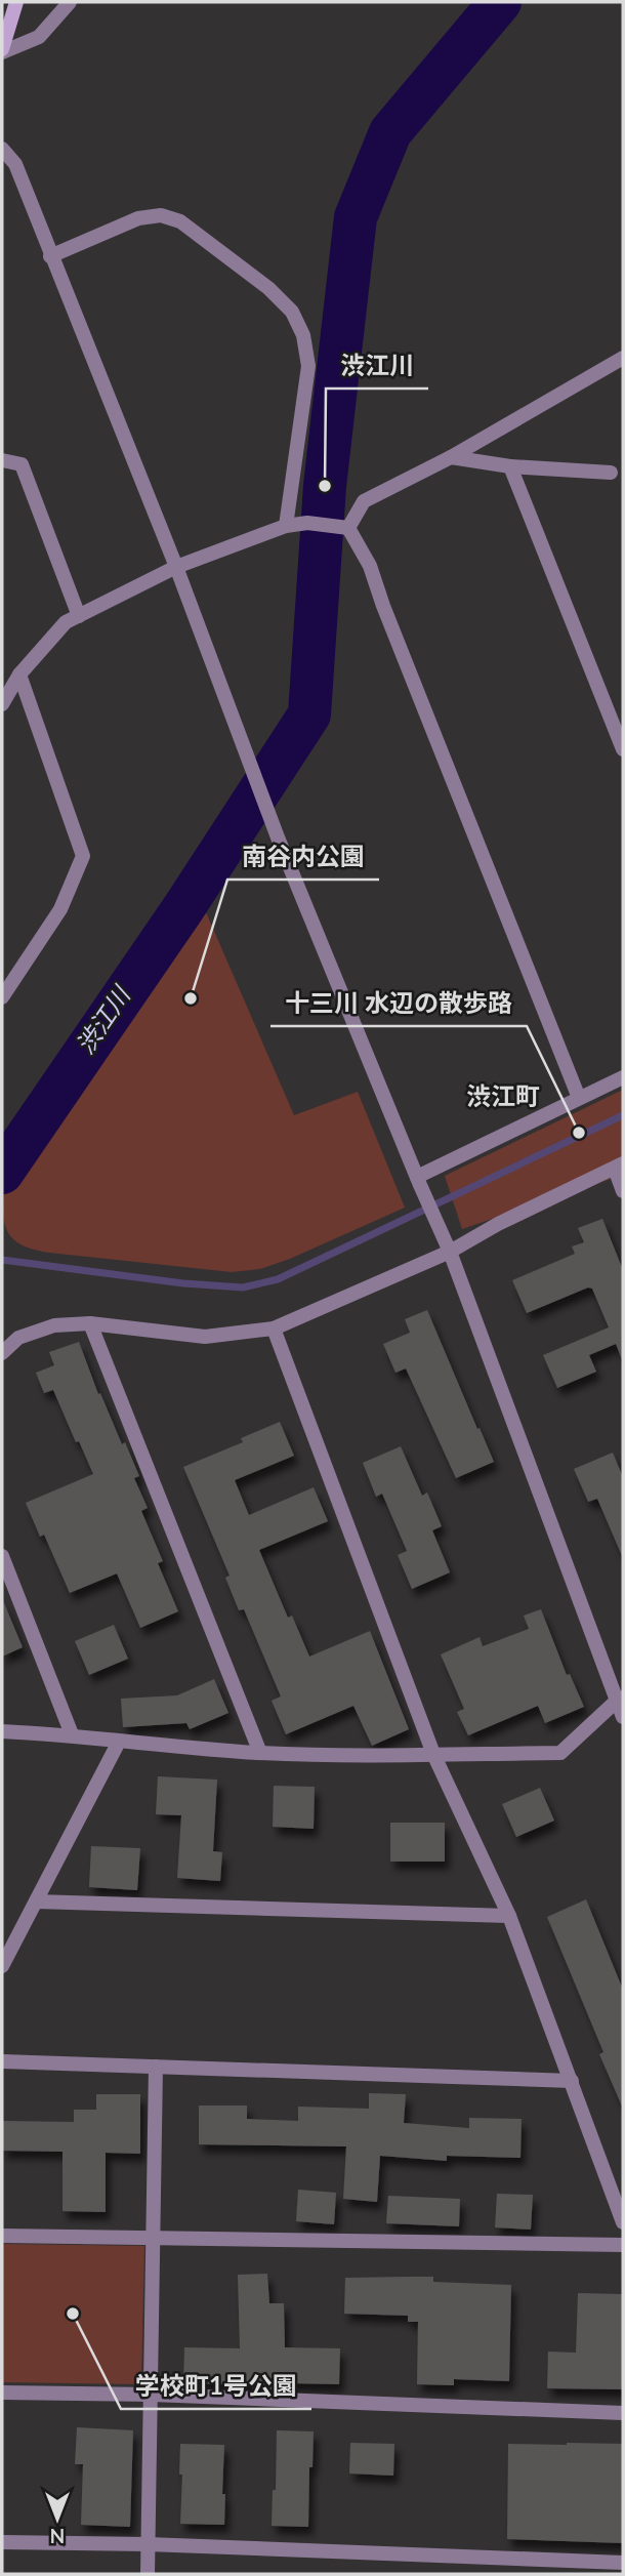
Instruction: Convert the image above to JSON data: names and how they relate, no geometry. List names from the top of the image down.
{
  "districts": ["渋江町"],
  "water": ["渋江川"],
  "places": [
    "渋江川",
    "南谷内公園",
    "十三川 水辺の散歩路",
    "学校町1号公園"
  ],
  "north": "bottom"
}
